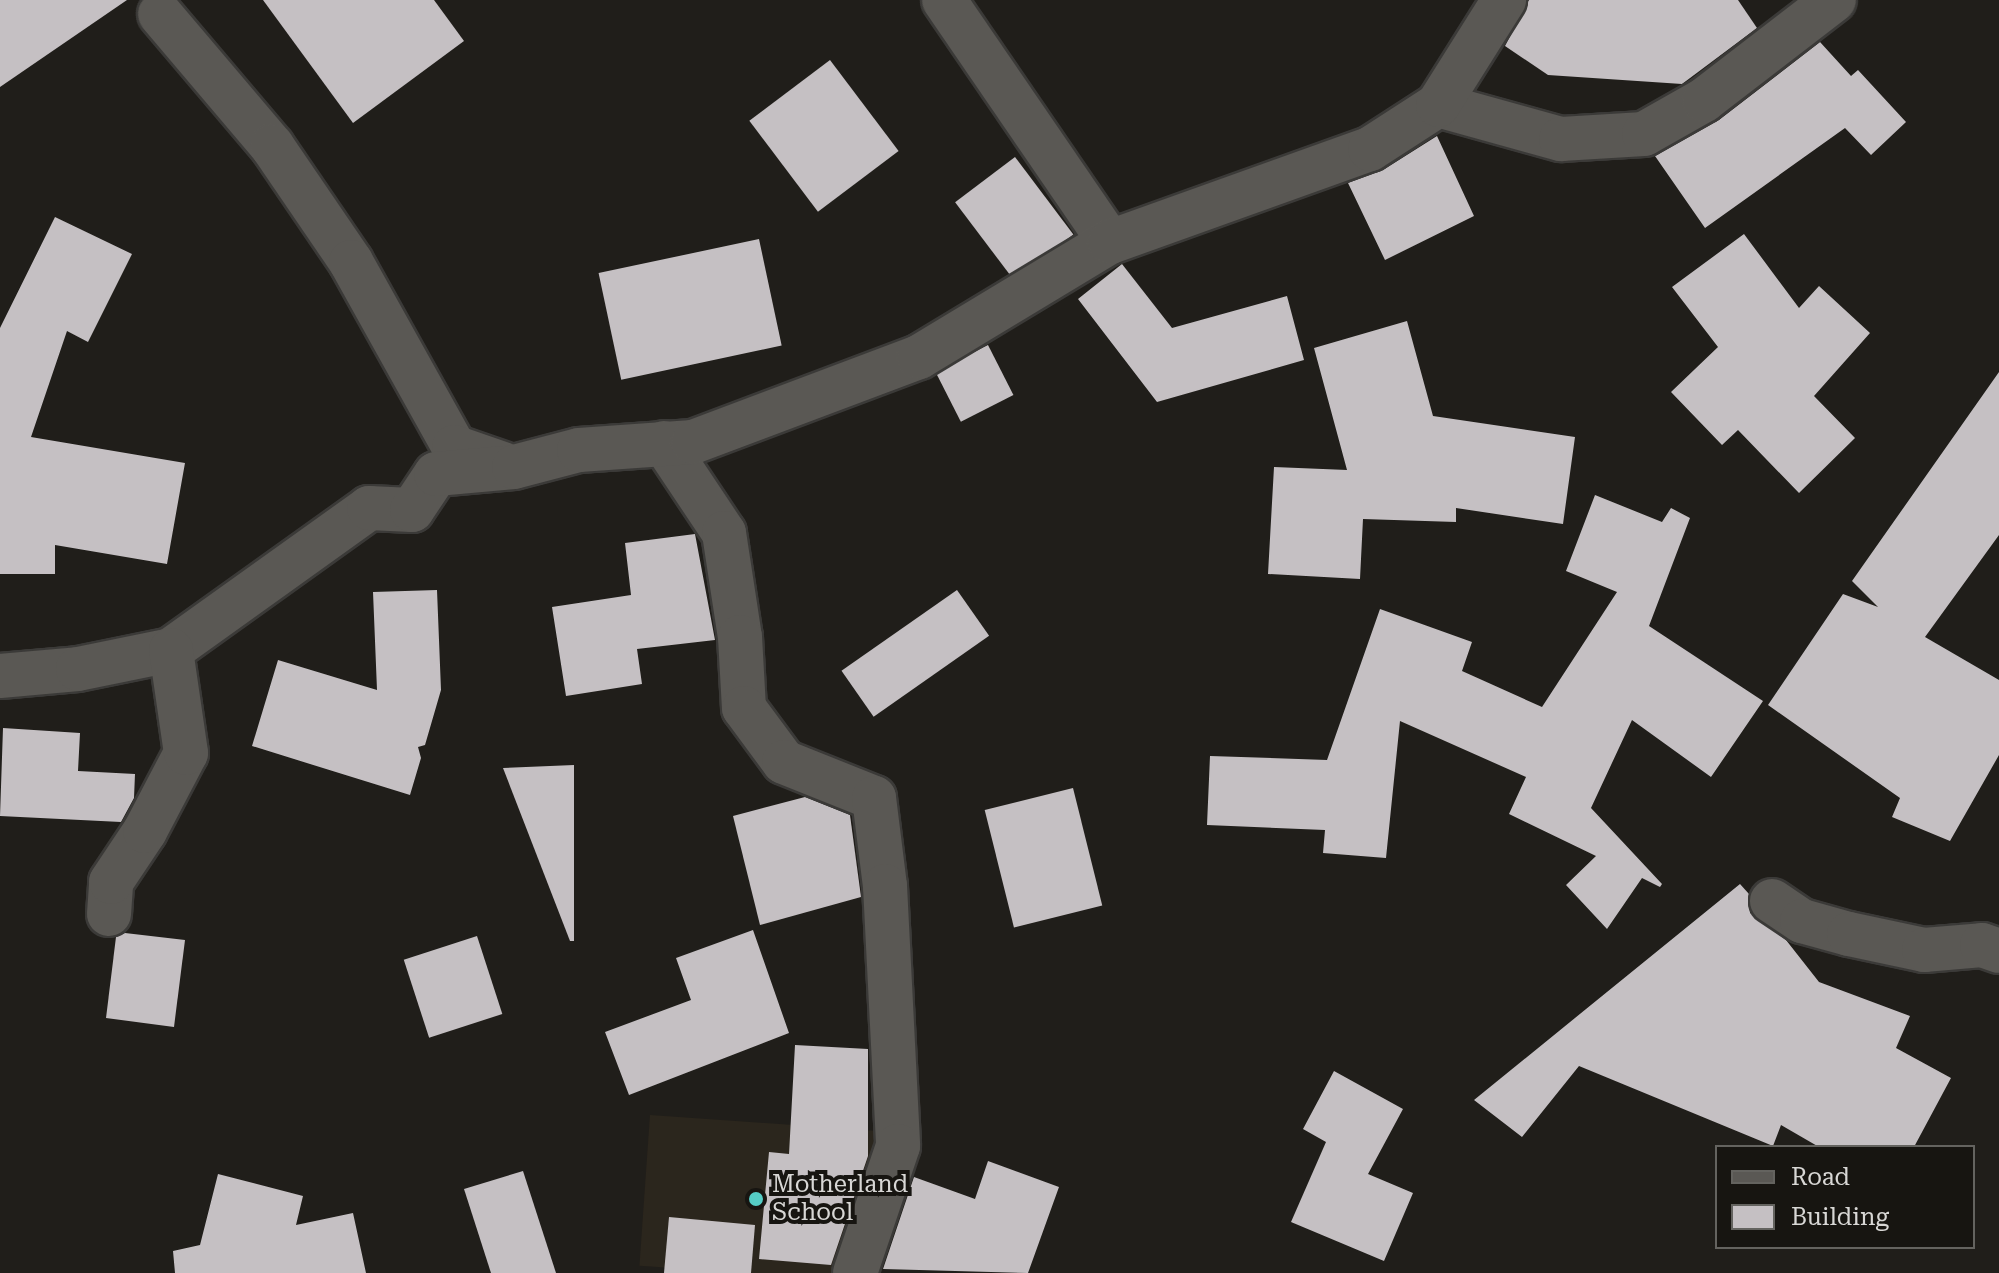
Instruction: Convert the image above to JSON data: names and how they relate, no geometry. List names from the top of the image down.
{
  "places": ["Motherland School"],
  "legend": ["Road", "Building"]
}
